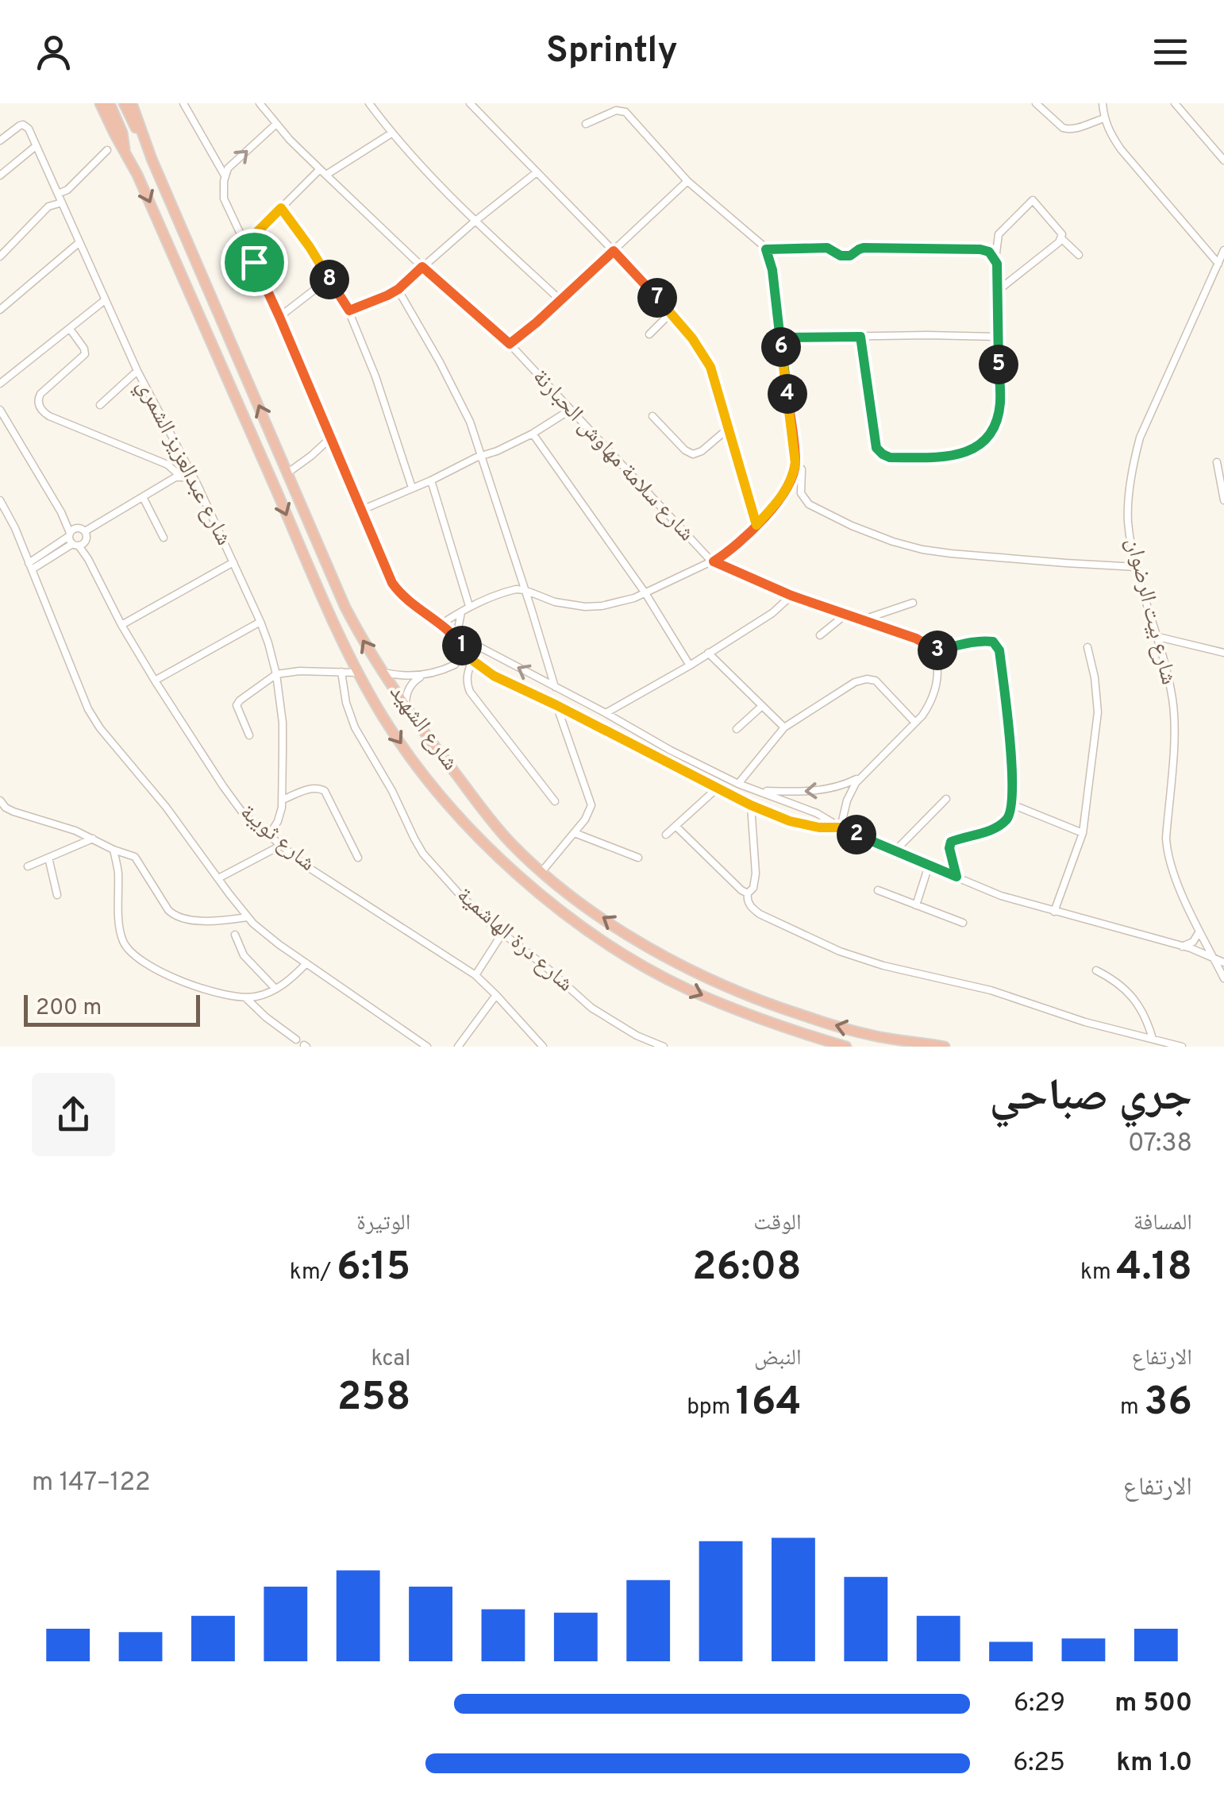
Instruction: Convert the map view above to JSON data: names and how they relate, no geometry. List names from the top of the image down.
{
  "streets": {
    "highway": ["شارع الشهيد"],
    "street": [
      "شارع سلامة مهاوش الحبارنة",
      "شارع عبدالعزيز الشمري",
      "شارع بيت الرضوان",
      "شارع ثويبة",
      "شارع درة الهاشمية"
    ]
  },
  "crossings": [
    ["شارع عبدالعزيز الشمري", "شارع ثويبة"]
  ],
  "scale_bar": "200 m",
  "page": {
    "header": "Sprintly",
    "pins": [
      "8",
      "7",
      "6",
      "5",
      "4",
      "1",
      "3",
      "2"
    ],
    "scale": "200 m",
    "heading": ["جري صباحي", "07:38"],
    "stats": [
      ["المسافة", "4.18 km"],
      ["الوقت", "26:08"],
      ["الوتيرة", "6:15 /km"],
      ["الارتفاع", "36 m"],
      ["النبض", "164 bpm"],
      ["kcal", "258"]
    ],
    "chart": ["الارتفاع", "122–147 m"],
    "list": [
      {
        "name": "500 m",
        "note": "6:29"
      },
      {
        "name": "1.0 km",
        "note": "6:25"
      }
    ]
  }
}
